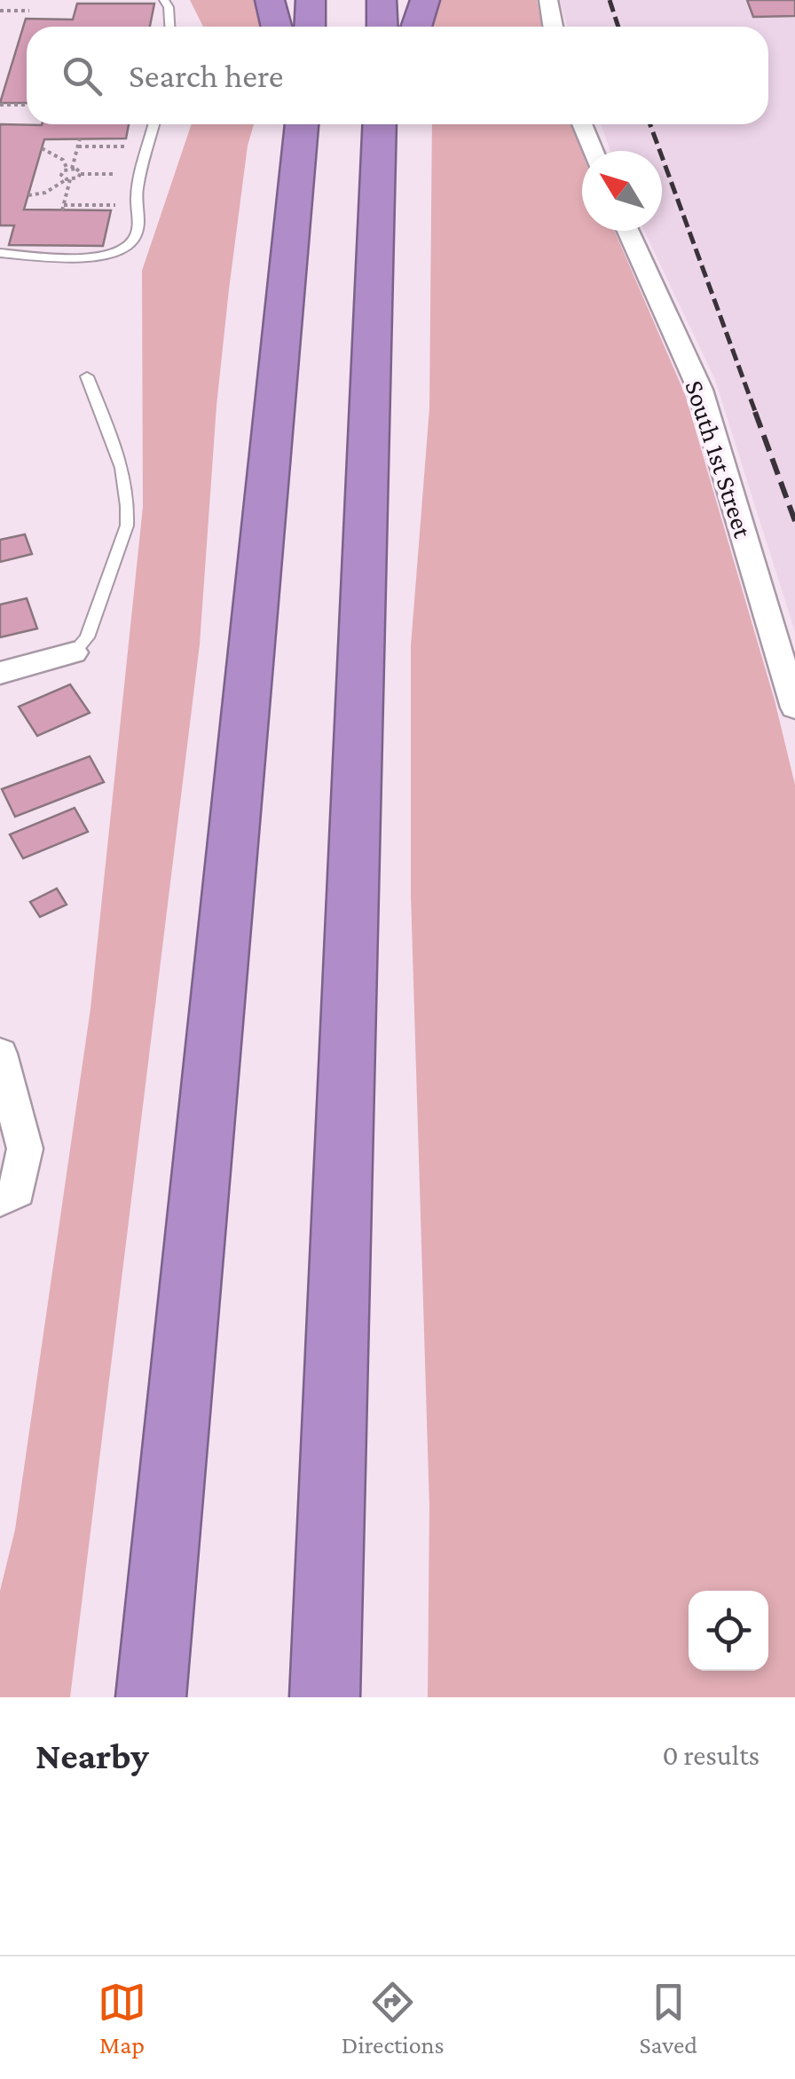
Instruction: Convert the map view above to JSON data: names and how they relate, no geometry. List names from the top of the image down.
{
  "streets": {
    "street": ["South 1st Street"]
  },
  "north": "top left",
  "page": {
    "search": "Search here",
    "heading": ["Nearby", "0 results"],
    "nav": ["Map", "Directions", "Saved"]
  }
}
